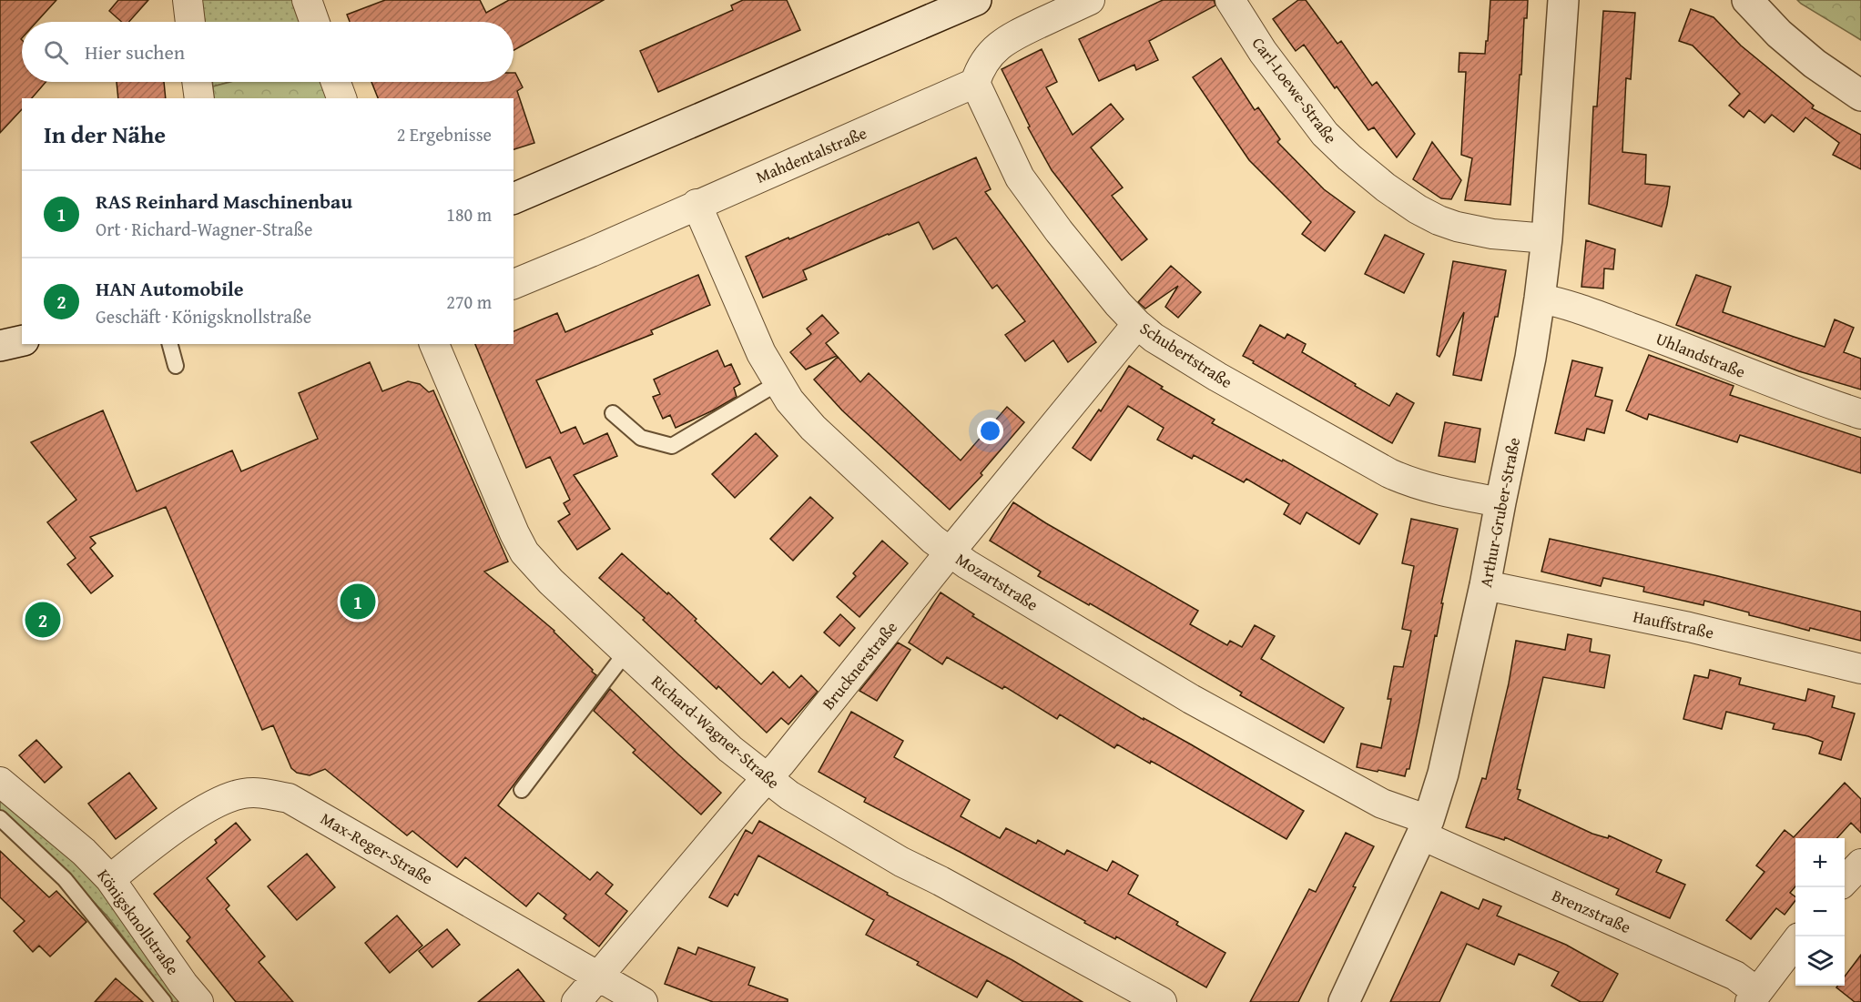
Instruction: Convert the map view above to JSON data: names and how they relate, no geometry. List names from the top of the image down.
{
  "streets": {
    "street": [
      "Carl-Loewe-Straße",
      "Mahdentalstraße",
      "Schubertstraße",
      "Uhlandstraße",
      "Arthur-Gruber-Straße",
      "Mozartstraße",
      "Hauffstraße",
      "Brucknerstraße",
      "Richard-Wagner-Straße",
      "Max-Reger-Straße",
      "Brenzstraße",
      "Königsknollstraße"
    ]
  },
  "crossings": [
    ["Carl-Loewe-Straße", "Arthur-Gruber-Straße"],
    ["Mahdentalstraße", "Schubertstraße"],
    ["Mahdentalstraße", "Mozartstraße"],
    ["Schubertstraße", "Arthur-Gruber-Straße"],
    ["Schubertstraße", "Brucknerstraße"],
    ["Uhlandstraße", "Arthur-Gruber-Straße"],
    ["Arthur-Gruber-Straße", "Mozartstraße"],
    ["Arthur-Gruber-Straße", "Hauffstraße"],
    ["Arthur-Gruber-Straße", "Brenzstraße"],
    ["Mozartstraße", "Brucknerstraße"],
    ["Mozartstraße", "Brenzstraße"],
    ["Brucknerstraße", "Richard-Wagner-Straße"],
    ["Brucknerstraße", "Max-Reger-Straße"],
    ["Max-Reger-Straße", "Königsknollstraße"]
  ],
  "page": {
    "search": "Hier suchen",
    "heading": ["In der Nähe", "2 Ergebnisse"],
    "list": [
      {
        "mark": "1",
        "name": "RAS Reinhard Maschinenbau",
        "note": "Ort · Richard-Wagner-Straße",
        "value": "180 m"
      },
      {
        "mark": "2",
        "name": "HAN Automobile",
        "note": "Geschäft · Königsknollstraße",
        "value": "270 m"
      }
    ],
    "pins": ["1", "2"],
    "map_buttons": ["+", "−"]
  }
}
